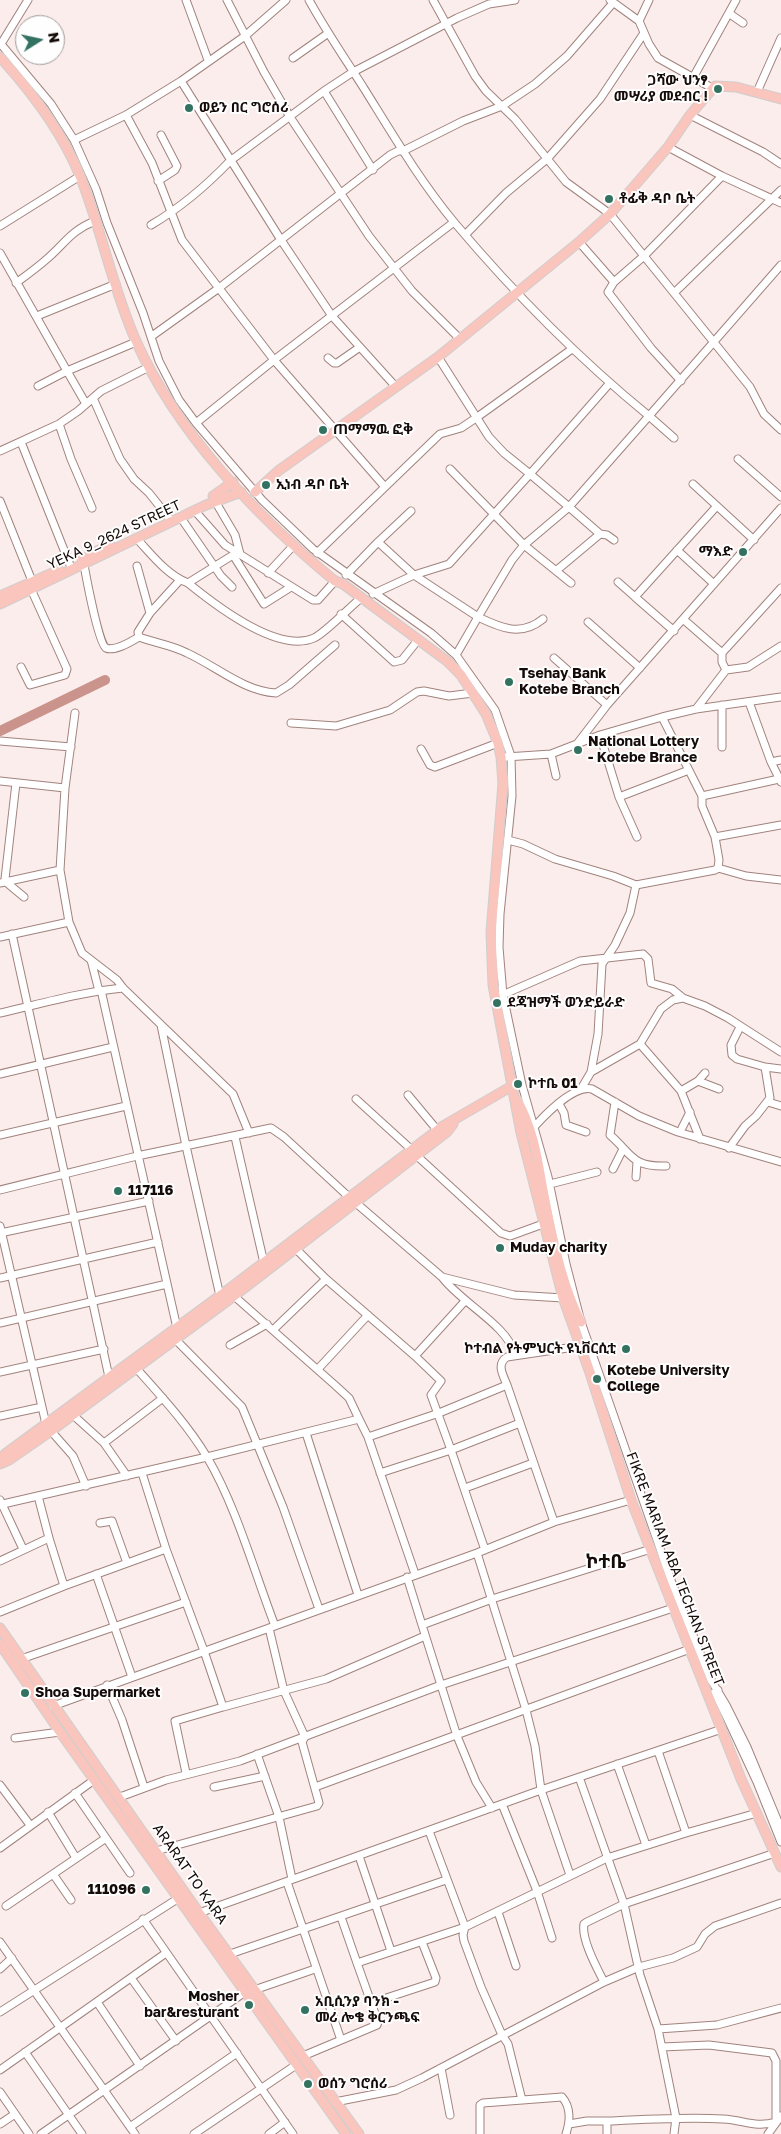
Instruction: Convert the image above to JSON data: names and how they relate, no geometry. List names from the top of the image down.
{
  "streets": {
    "main road": ["YEKA 9_2624 STREET", "FIKRE MARIAM ABA TECHAN STREET", "ARARAT TO KARA"]
  },
  "crossings": [
    ["YEKA 9_2624 STREET", "FIKRE MARIAM ABA TECHAN STREET"]
  ],
  "districts": ["ኮተቤ"],
  "places": [
    "ጋሻው ህንፃ መሣሪያ መደብር !",
    "ወይን በር ግሮሰሪ",
    "ቶፊቅ ዳቦ ቤት",
    "ጠማማዉ ፎቅ",
    "ኢነብ ዳቦ ቤት",
    "ማእድ",
    "Tsehay Bank Kotebe Branch",
    "National Lottery - Kotebe Brance",
    "ደጃዝማች ወንድይራድ",
    "ኮተቤ 01",
    "117116",
    "Muday charity",
    "ኮተብል የትምህርት ዩኒቨርሲቲ",
    "Kotebe University College",
    "Shoa Supermarket",
    "111096",
    "Mosher bar&resturant",
    "አቢሲንያ ባንክ - መሪ ሎቄ ቅርንጫፍ",
    "ወሰን ግሮሰሪ"
  ],
  "north": "right"
}
